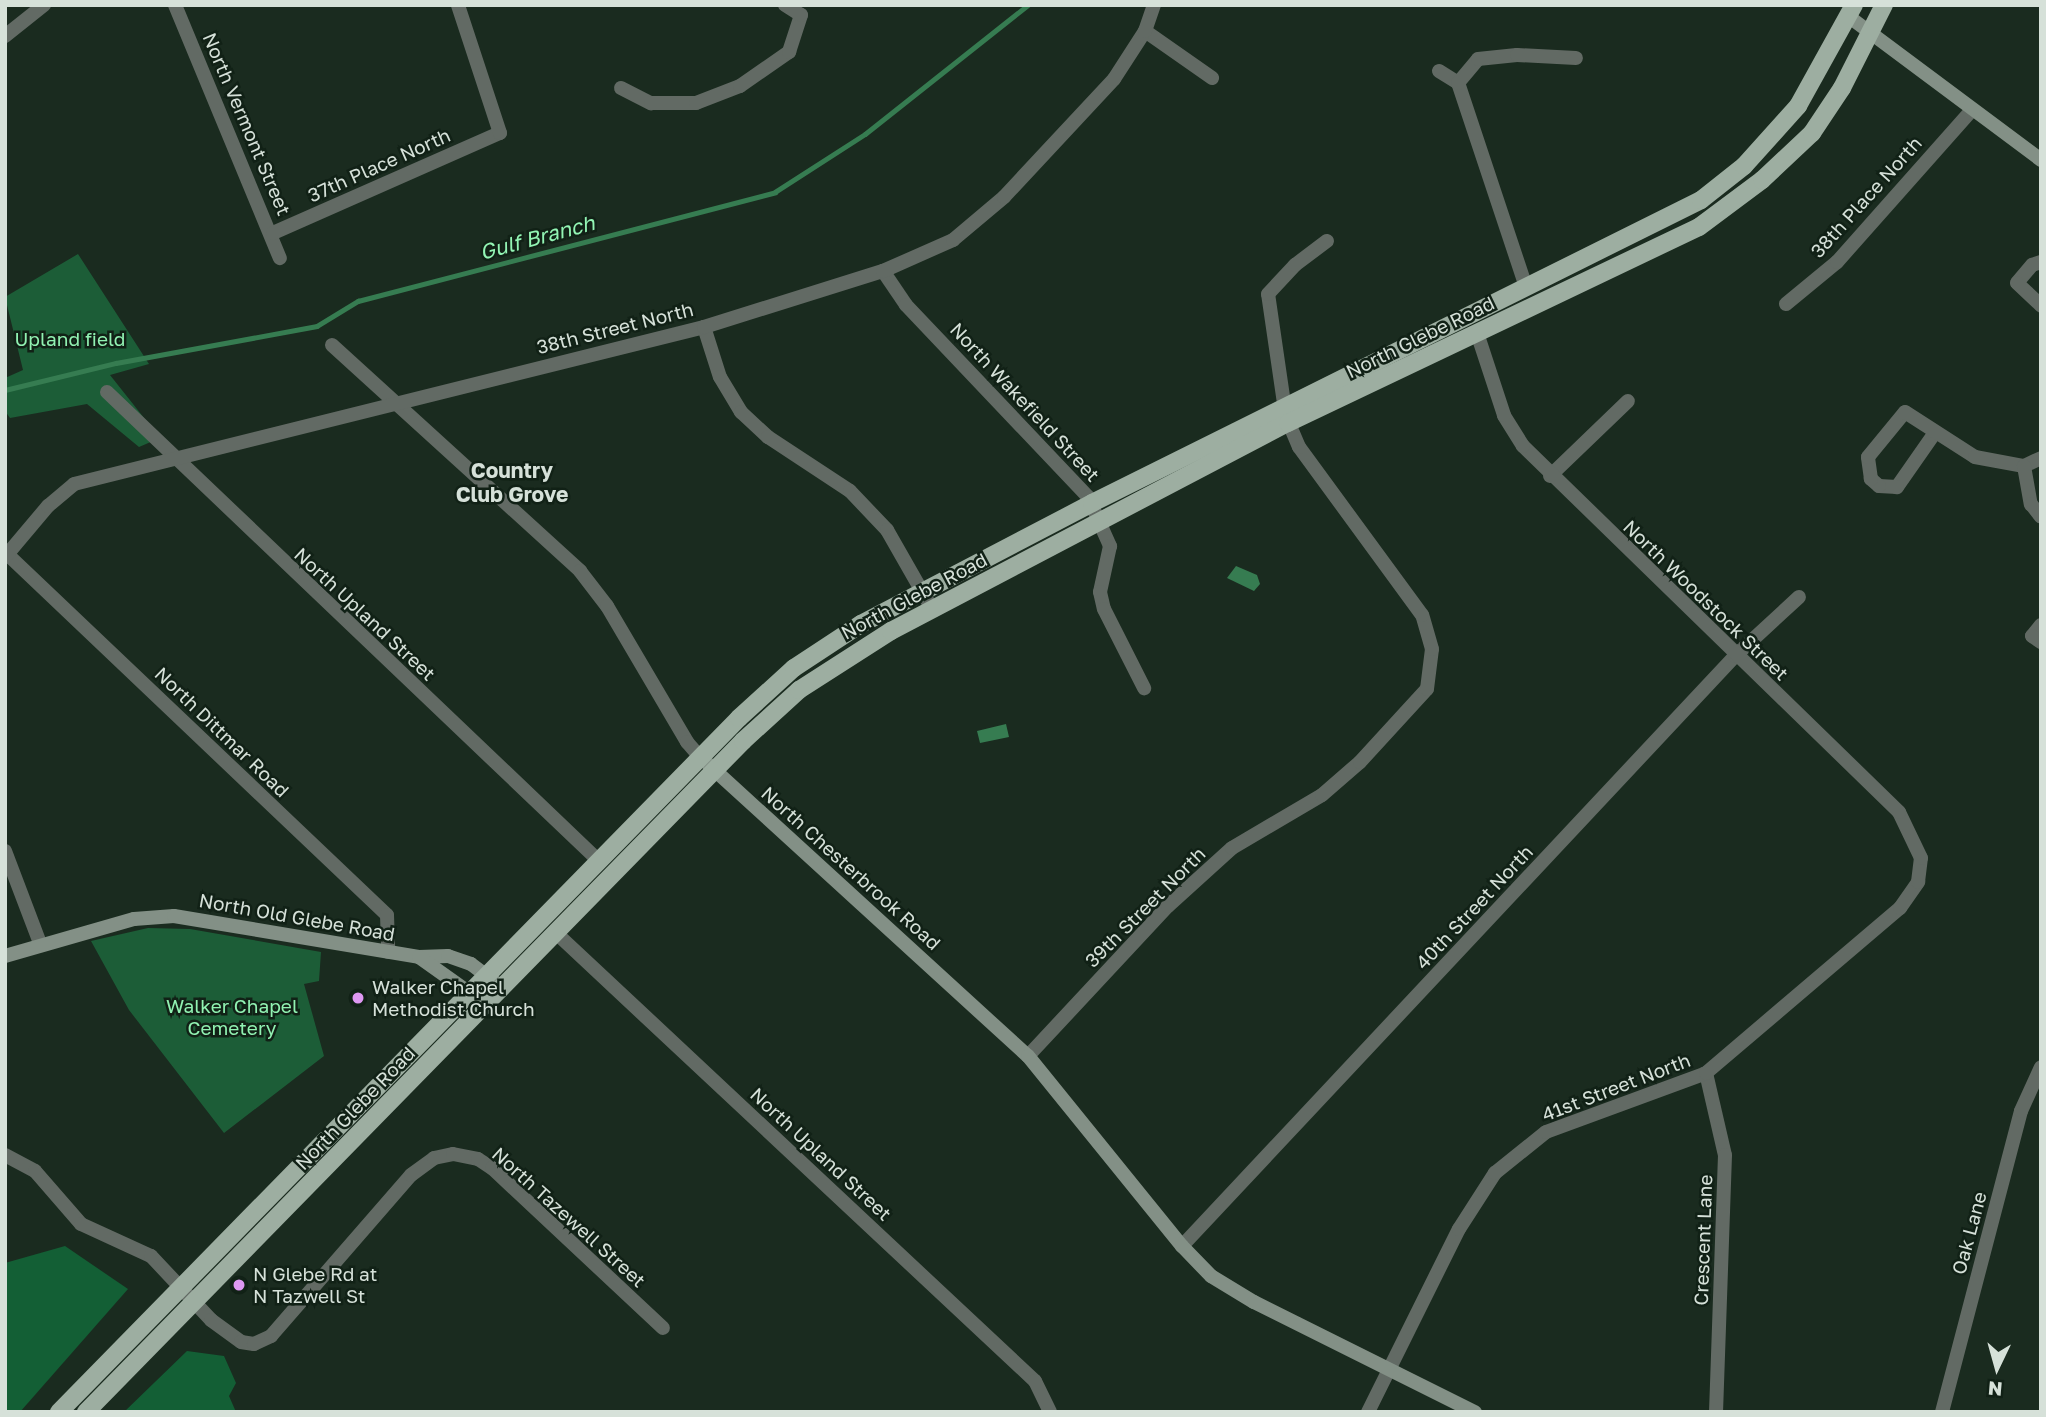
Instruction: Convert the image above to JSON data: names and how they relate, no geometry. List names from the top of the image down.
{
  "streets": {
    "main road": ["North Glebe Road"],
    "street": [
      "North Vermont Street",
      "37th Place North",
      "38th Place North",
      "38th Street North",
      "North Wakefield Street",
      "North Woodstock Street",
      "North Upland Street",
      "North Dittmar Road",
      "North Chesterbrook Road",
      "39th Street North",
      "40th Street North",
      "North Old Glebe Road",
      "41st Street North",
      "North Tazewell Street",
      "Oak Lane",
      "Crescent Lane"
    ]
  },
  "crossings": [
    ["North Vermont Street", "37th Place North"],
    ["38th Street North", "North Wakefield Street"],
    ["38th Street North", "North Upland Street"],
    ["38th Street North", "North Dittmar Road"],
    ["38th Street North", "North Chesterbrook Road"],
    ["North Glebe Road", "North Wakefield Street"],
    ["North Glebe Road", "North Woodstock Street"],
    ["North Glebe Road", "North Upland Street"],
    ["North Glebe Road", "North Chesterbrook Road"],
    ["North Glebe Road", "39th Street North"],
    ["North Glebe Road", "North Old Glebe Road"],
    ["North Glebe Road", "North Tazewell Street"],
    ["North Woodstock Street", "40th Street North"],
    ["North Woodstock Street", "41st Street North"],
    ["North Dittmar Road", "North Old Glebe Road"],
    ["North Chesterbrook Road", "39th Street North"],
    ["North Chesterbrook Road", "40th Street North"],
    ["North Chesterbrook Road", "41st Street North"],
    ["41st Street North", "Crescent Lane"]
  ],
  "districts": ["Country Club Grove"],
  "water": ["Gulf Branch"],
  "parks": ["Upland field", "Walker Chapel Cemetery"],
  "places": ["Walker Chapel Methodist Church", "N Glebe Rd at N Tazwell St"],
  "north": "bottom"
}
